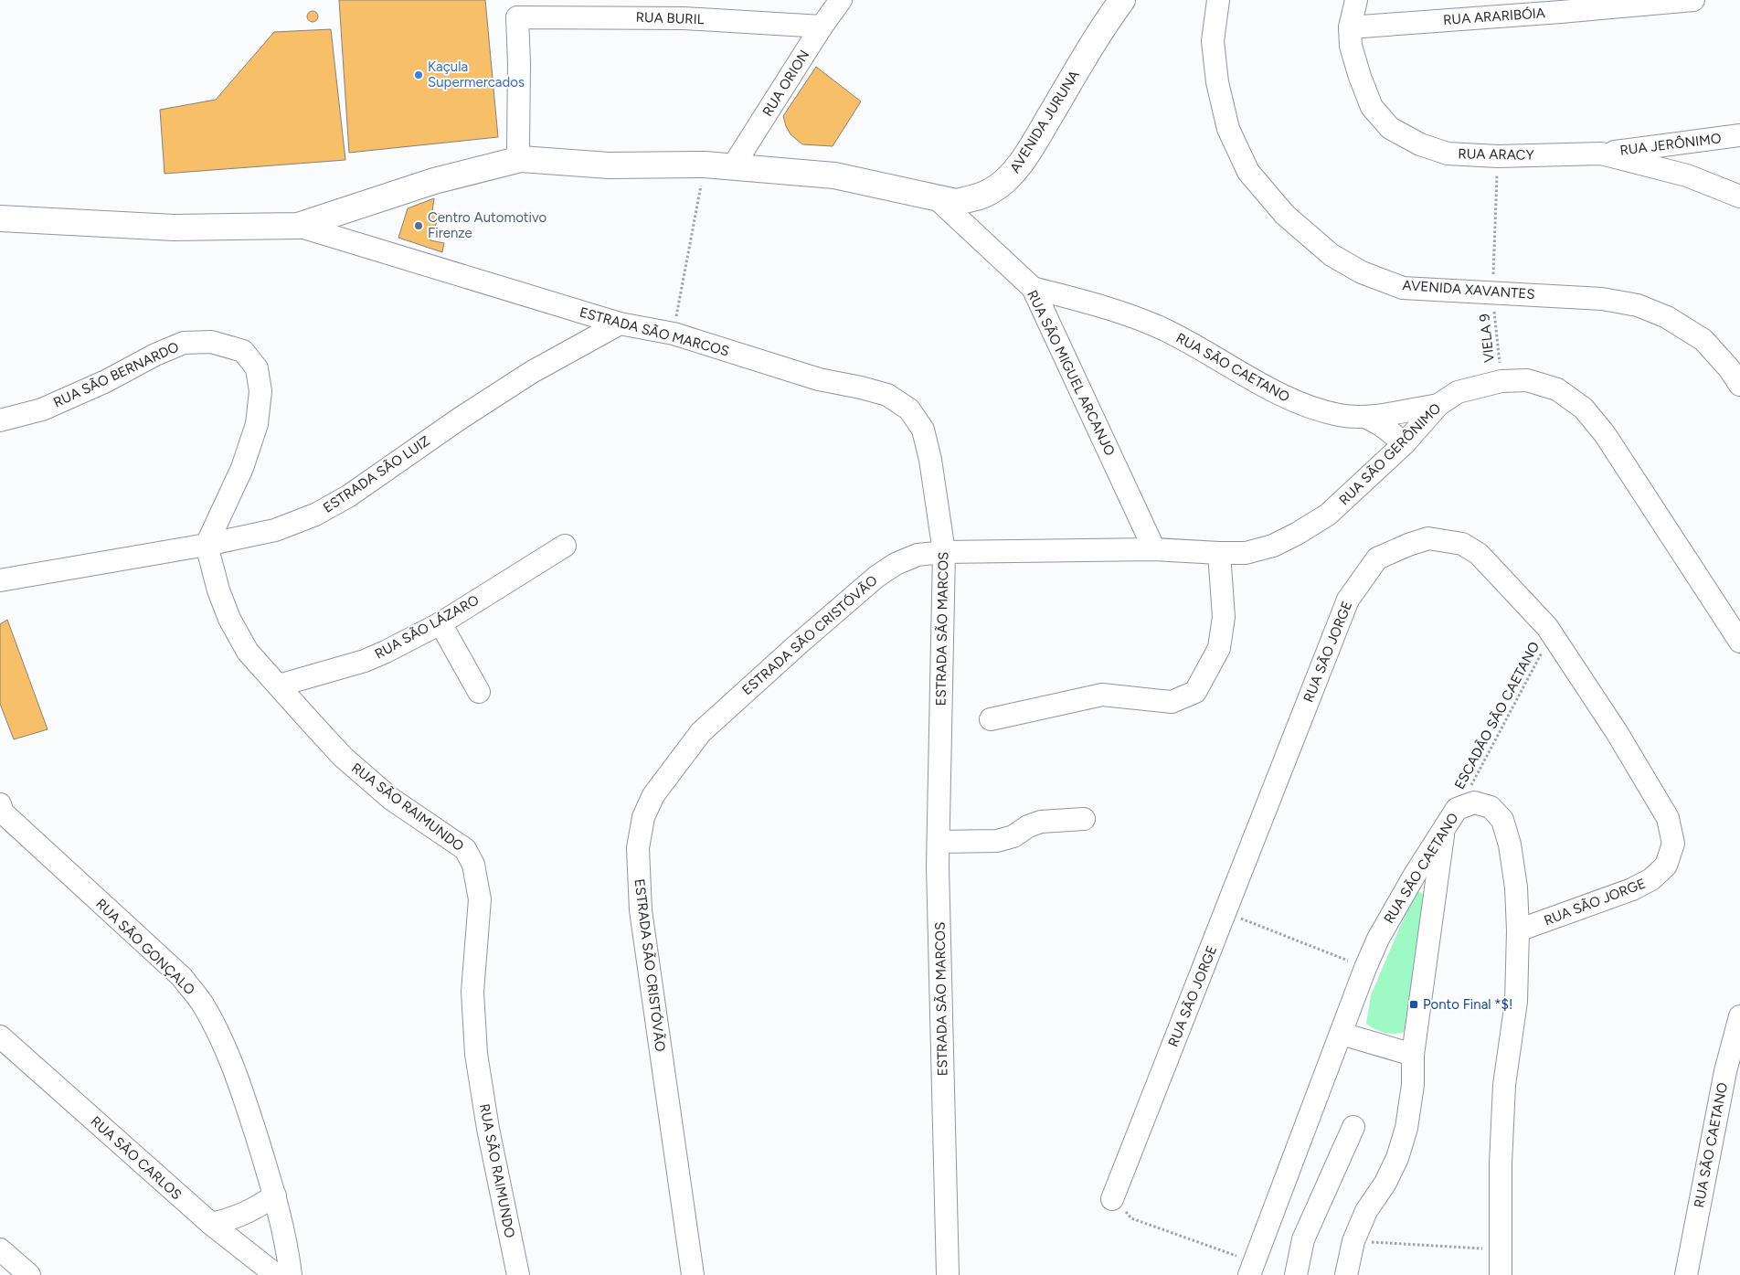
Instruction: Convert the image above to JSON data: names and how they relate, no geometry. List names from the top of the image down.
{
  "streets": {
    "main road": ["AVENIDA JURUNA"],
    "street": [
      "RUA ARARIBÓIA",
      "RUA BURIL",
      "RUA ORION",
      "RUA JERÔNIMO",
      "RUA ARACY",
      "AVENIDA XAVANTES",
      "ESTRADA SÃO MARCOS",
      "RUA SÃO CAETANO",
      "RUA SÃO MIGUEL ARCANJO",
      "RUA SÃO BERNARDO",
      "RUA SÃO GERÔNIMO",
      "ESTRADA SÃO LUIZ",
      "RUA SÃO LÁZARO",
      "ESTRADA SÃO CRISTÓVÃO",
      "RUA SÃO JORGE",
      "RUA SÃO RAIMUNDO",
      "RUA SÃO GONÇALO",
      "RUA SÃO CARLOS"
    ],
    "path": ["VIELA 9", "ESCADÃO SÃO CAETANO"]
  },
  "crossings": [
    ["RUA ARARIBÓIA", "RUA ARACY"],
    ["RUA BURIL", "RUA ORION"],
    ["RUA ORION", "AVENIDA JURUNA"],
    ["AVENIDA JURUNA", "ESTRADA SÃO MARCOS"],
    ["AVENIDA JURUNA", "RUA SÃO MIGUEL ARCANJO"],
    ["RUA JERÔNIMO", "RUA ARACY"],
    ["RUA ARACY", "VIELA 9"],
    ["AVENIDA XAVANTES", "VIELA 9"],
    ["ESTRADA SÃO MARCOS", "RUA SÃO GERÔNIMO"],
    ["ESTRADA SÃO MARCOS", "ESTRADA SÃO LUIZ"],
    ["ESTRADA SÃO MARCOS", "ESTRADA SÃO CRISTÓVÃO"],
    ["VIELA 9", "RUA SÃO GERÔNIMO"],
    ["RUA SÃO CAETANO", "RUA SÃO MIGUEL ARCANJO"],
    ["RUA SÃO CAETANO", "RUA SÃO GERÔNIMO"],
    ["RUA SÃO CAETANO", "RUA SÃO JORGE"],
    ["RUA SÃO CAETANO", "ESCADÃO SÃO CAETANO"],
    ["RUA SÃO MIGUEL ARCANJO", "RUA SÃO GERÔNIMO"],
    ["RUA SÃO BERNARDO", "ESTRADA SÃO LUIZ"],
    ["RUA SÃO BERNARDO", "RUA SÃO RAIMUNDO"],
    ["RUA SÃO GERÔNIMO", "ESTRADA SÃO CRISTÓVÃO"],
    ["ESTRADA SÃO LUIZ", "RUA SÃO RAIMUNDO"],
    ["RUA SÃO LÁZARO", "RUA SÃO RAIMUNDO"],
    ["RUA SÃO JORGE", "ESCADÃO SÃO CAETANO"]
  ],
  "places": {
    "other": ["Kaçula Supermercados", "Centro Automotivo Firenze"],
    "transit": ["Ponto Final *$!"]
  }
}
